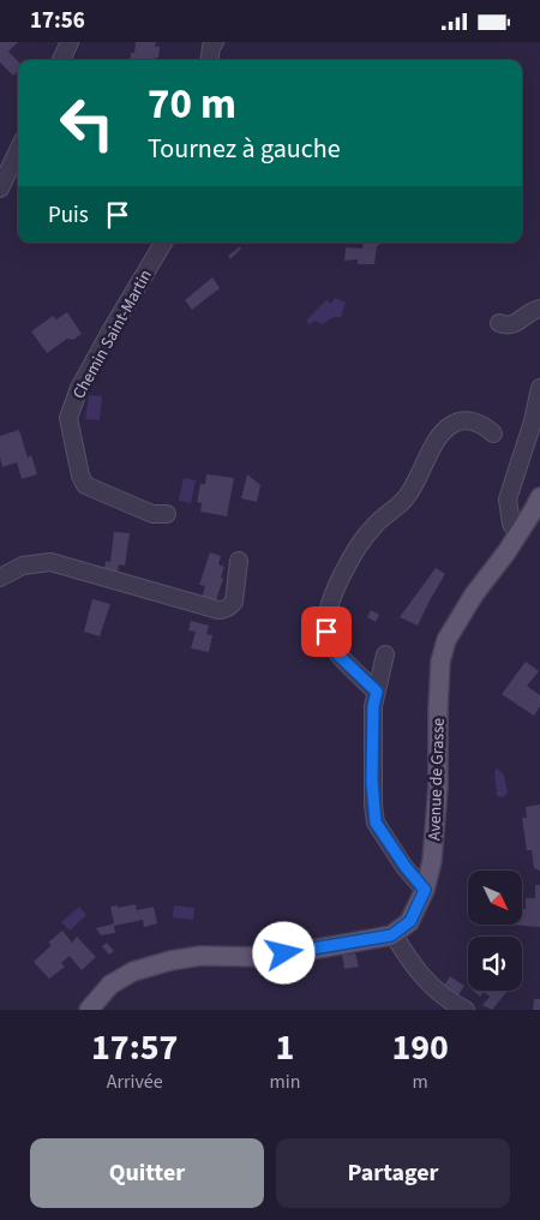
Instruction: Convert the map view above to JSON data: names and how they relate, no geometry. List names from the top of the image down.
{
  "streets": {
    "main road": ["Avenue de Grasse"],
    "street": ["Chemin Saint-Martin"]
  },
  "north": "bottom right",
  "page": {
    "status": "17:56",
    "turn": ["70 m", "Tournez à gauche"],
    "then": "Puis",
    "eta": [
      "17:57",
      "Arrivée",
      "1",
      "min",
      "190",
      "m"
    ],
    "buttons": ["Quitter", "Partager"]
  }
}
